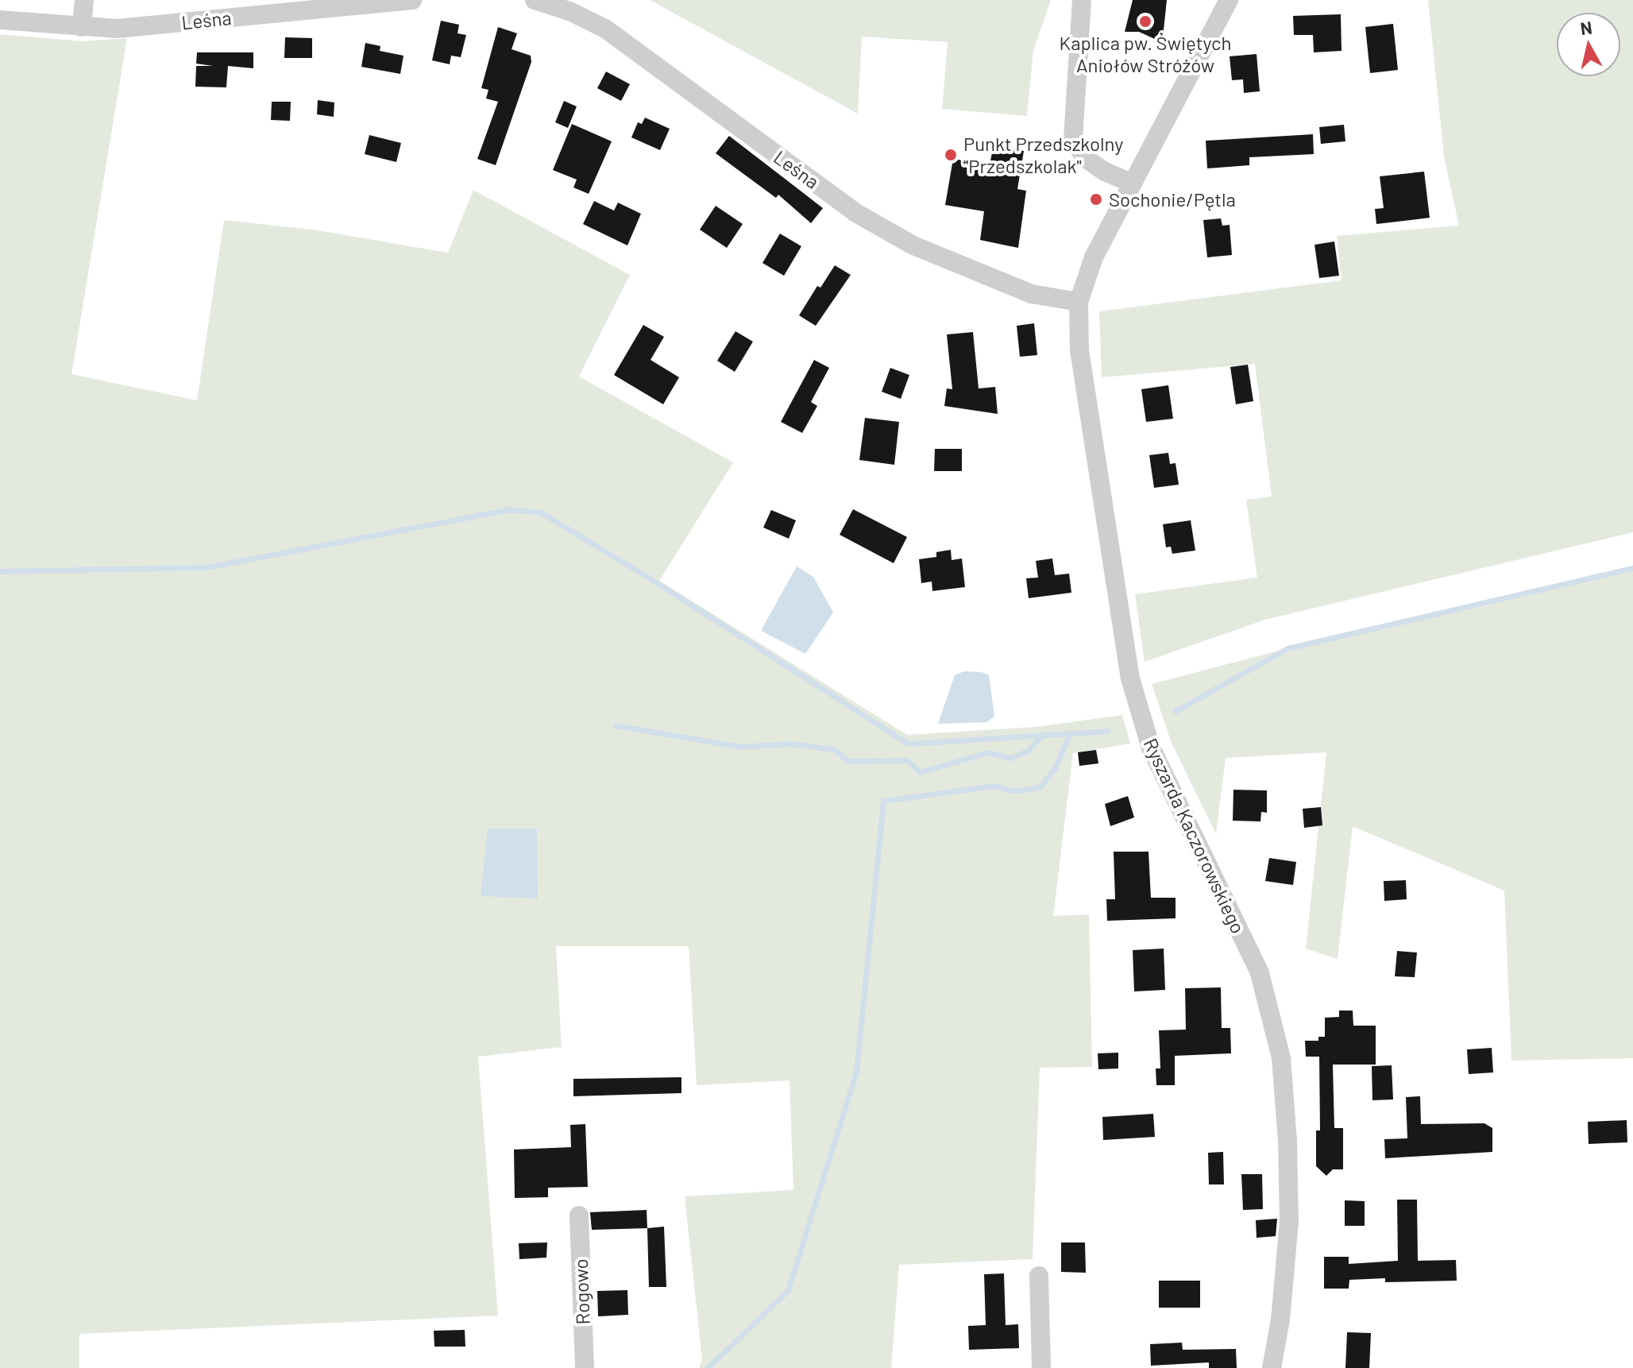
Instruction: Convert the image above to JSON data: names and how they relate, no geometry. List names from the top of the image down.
{
  "streets": {
    "street": ["Leśna", "Ryszarda Kaczorowskiego", "Rogowo"]
  },
  "crossings": [
    ["Leśna", "Ryszarda Kaczorowskiego"]
  ],
  "places": ["Kaplica pw. Świętych Aniołów Stróżów", "Punkt Przedszkolny \"Przedszkolak\"", "Sochonie/Pętla"],
  "north": "top"
}
